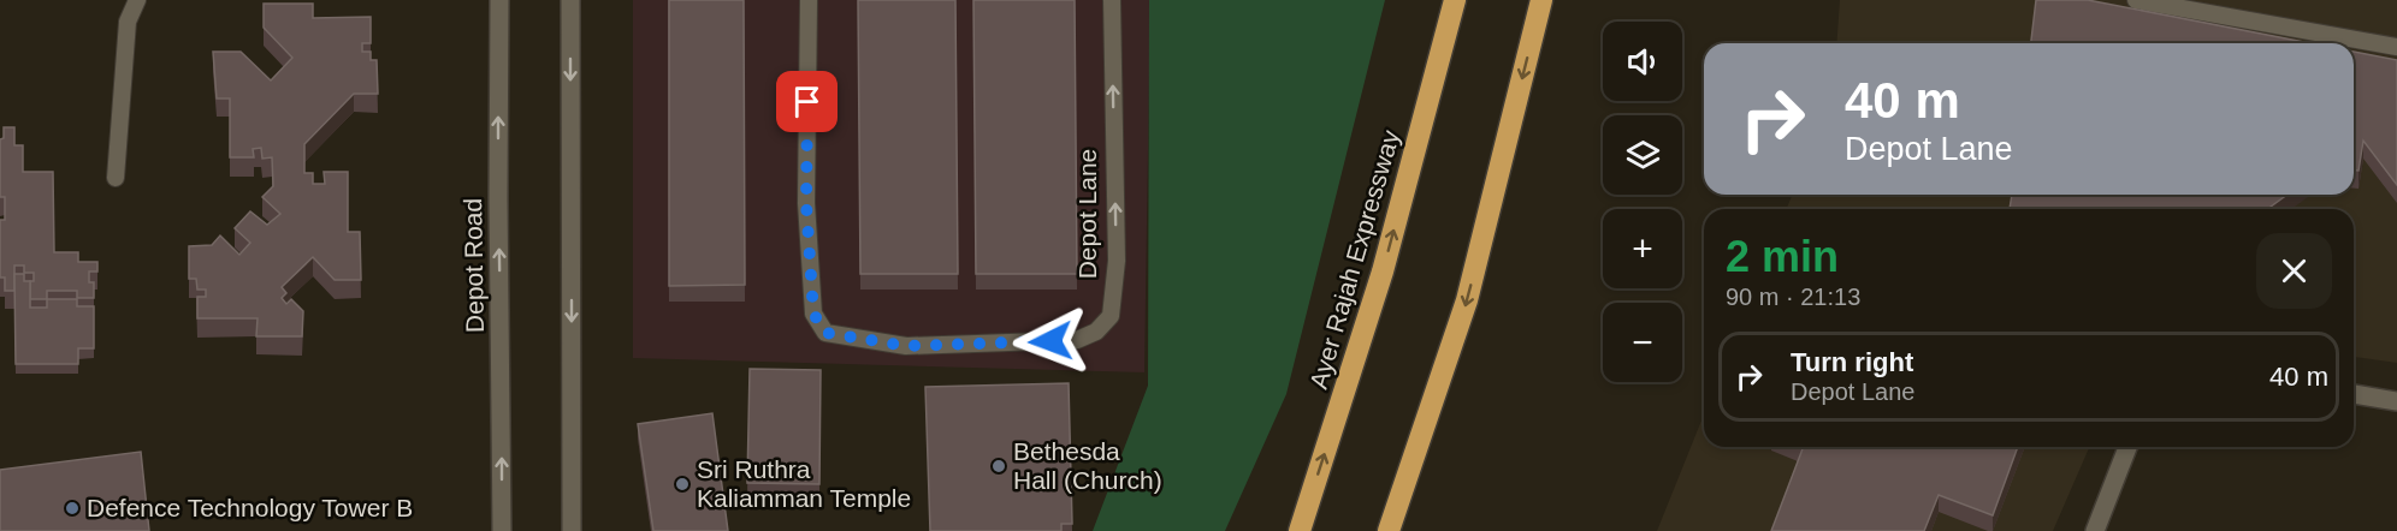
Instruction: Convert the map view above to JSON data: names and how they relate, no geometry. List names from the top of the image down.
{
  "streets": {
    "highway": ["Ayer Rajah Expressway"],
    "street": ["Depot Road"],
    "lane": ["Depot Lane"]
  },
  "places": ["Bethesda Hall (Church)", "Sri Ruthra Kaliamman Temple", "Defence Technology Tower B"],
  "page": {
    "map_buttons": ["+", "−"],
    "turn": ["40 m", "Depot Lane"],
    "heading": ["2 min", "90 m · 21:13"],
    "list": [
      {
        "name": "Turn right",
        "note": "Depot Lane",
        "value": "40 m"
      }
    ]
  }
}
